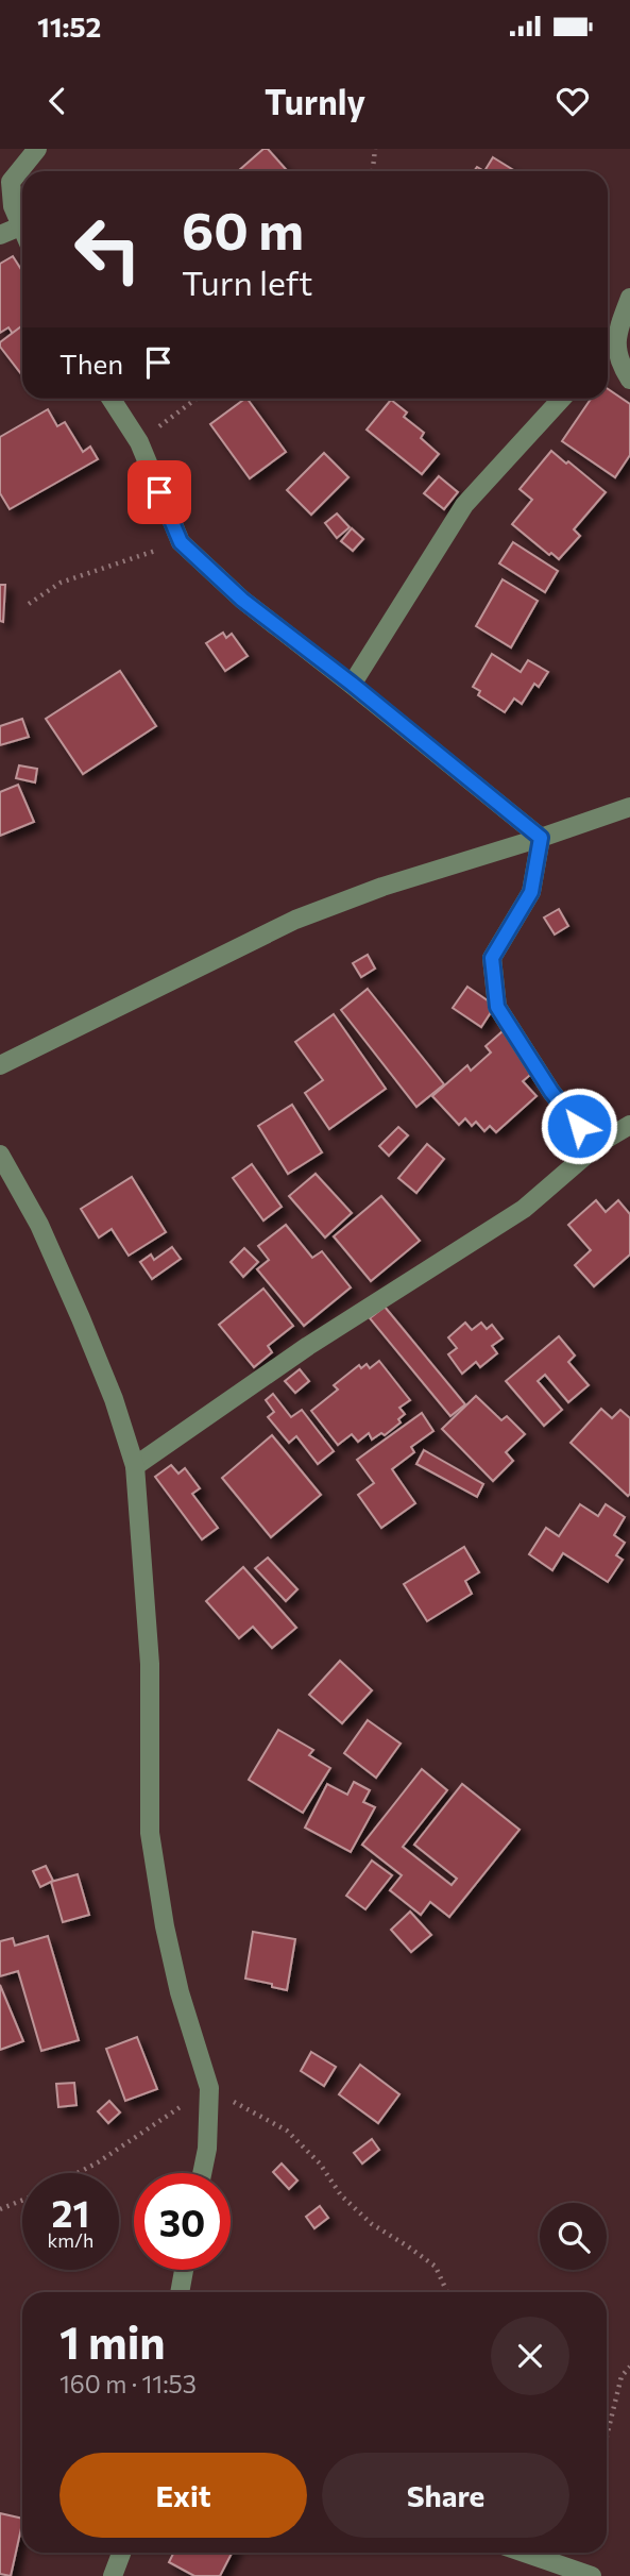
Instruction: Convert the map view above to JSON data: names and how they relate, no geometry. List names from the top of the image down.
{
  "page": {
    "status": "11:52",
    "header": "Turnly",
    "turn": ["60 m", "Turn left"],
    "then": "Then",
    "speed": "21 km/h",
    "limit": "30",
    "heading": ["1 min", "160 m · 11:53"],
    "buttons": ["Exit", "Share"]
  }
}
